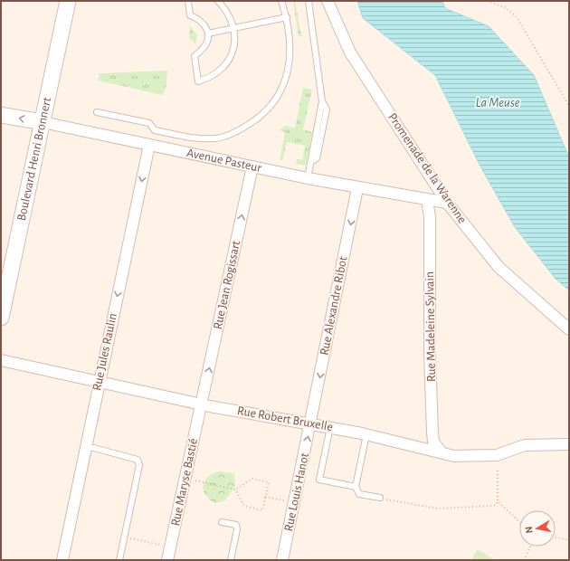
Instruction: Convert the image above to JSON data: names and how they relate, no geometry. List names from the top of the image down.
{
  "streets": {
    "main road": ["Boulevard Henri Bronnert", "Avenue Pasteur"],
    "street": [
      "Promenade de la Warenne",
      "Rue Jean Rogissart",
      "Rue Alexandre Ribot",
      "Rue Madeleine Sylvain",
      "Rue Jules Raulin",
      "Rue Robert Bruxelle",
      "Rue Maryse Bastié",
      "Rue Louis Hanot"
    ]
  },
  "crossings": [
    ["Boulevard Henri Bronnert", "Avenue Pasteur"],
    ["Avenue Pasteur", "Promenade de la Warenne"],
    ["Avenue Pasteur", "Rue Jean Rogissart"],
    ["Avenue Pasteur", "Rue Alexandre Ribot"],
    ["Avenue Pasteur", "Rue Madeleine Sylvain"],
    ["Avenue Pasteur", "Rue Jules Raulin"],
    ["Rue Jean Rogissart", "Rue Robert Bruxelle"],
    ["Rue Jean Rogissart", "Rue Maryse Bastié"],
    ["Rue Alexandre Ribot", "Rue Robert Bruxelle"],
    ["Rue Alexandre Ribot", "Rue Louis Hanot"],
    ["Rue Madeleine Sylvain", "Rue Robert Bruxelle"],
    ["Rue Jules Raulin", "Rue Robert Bruxelle"],
    ["Rue Robert Bruxelle", "Rue Maryse Bastié"],
    ["Rue Robert Bruxelle", "Rue Louis Hanot"]
  ],
  "one_way": [
    "Rue Jean Rogissart",
    "Rue Alexandre Ribot",
    "Rue Jules Raulin",
    "Rue Louis Hanot"
  ],
  "water": ["La Meuse"],
  "north": "left"
}
